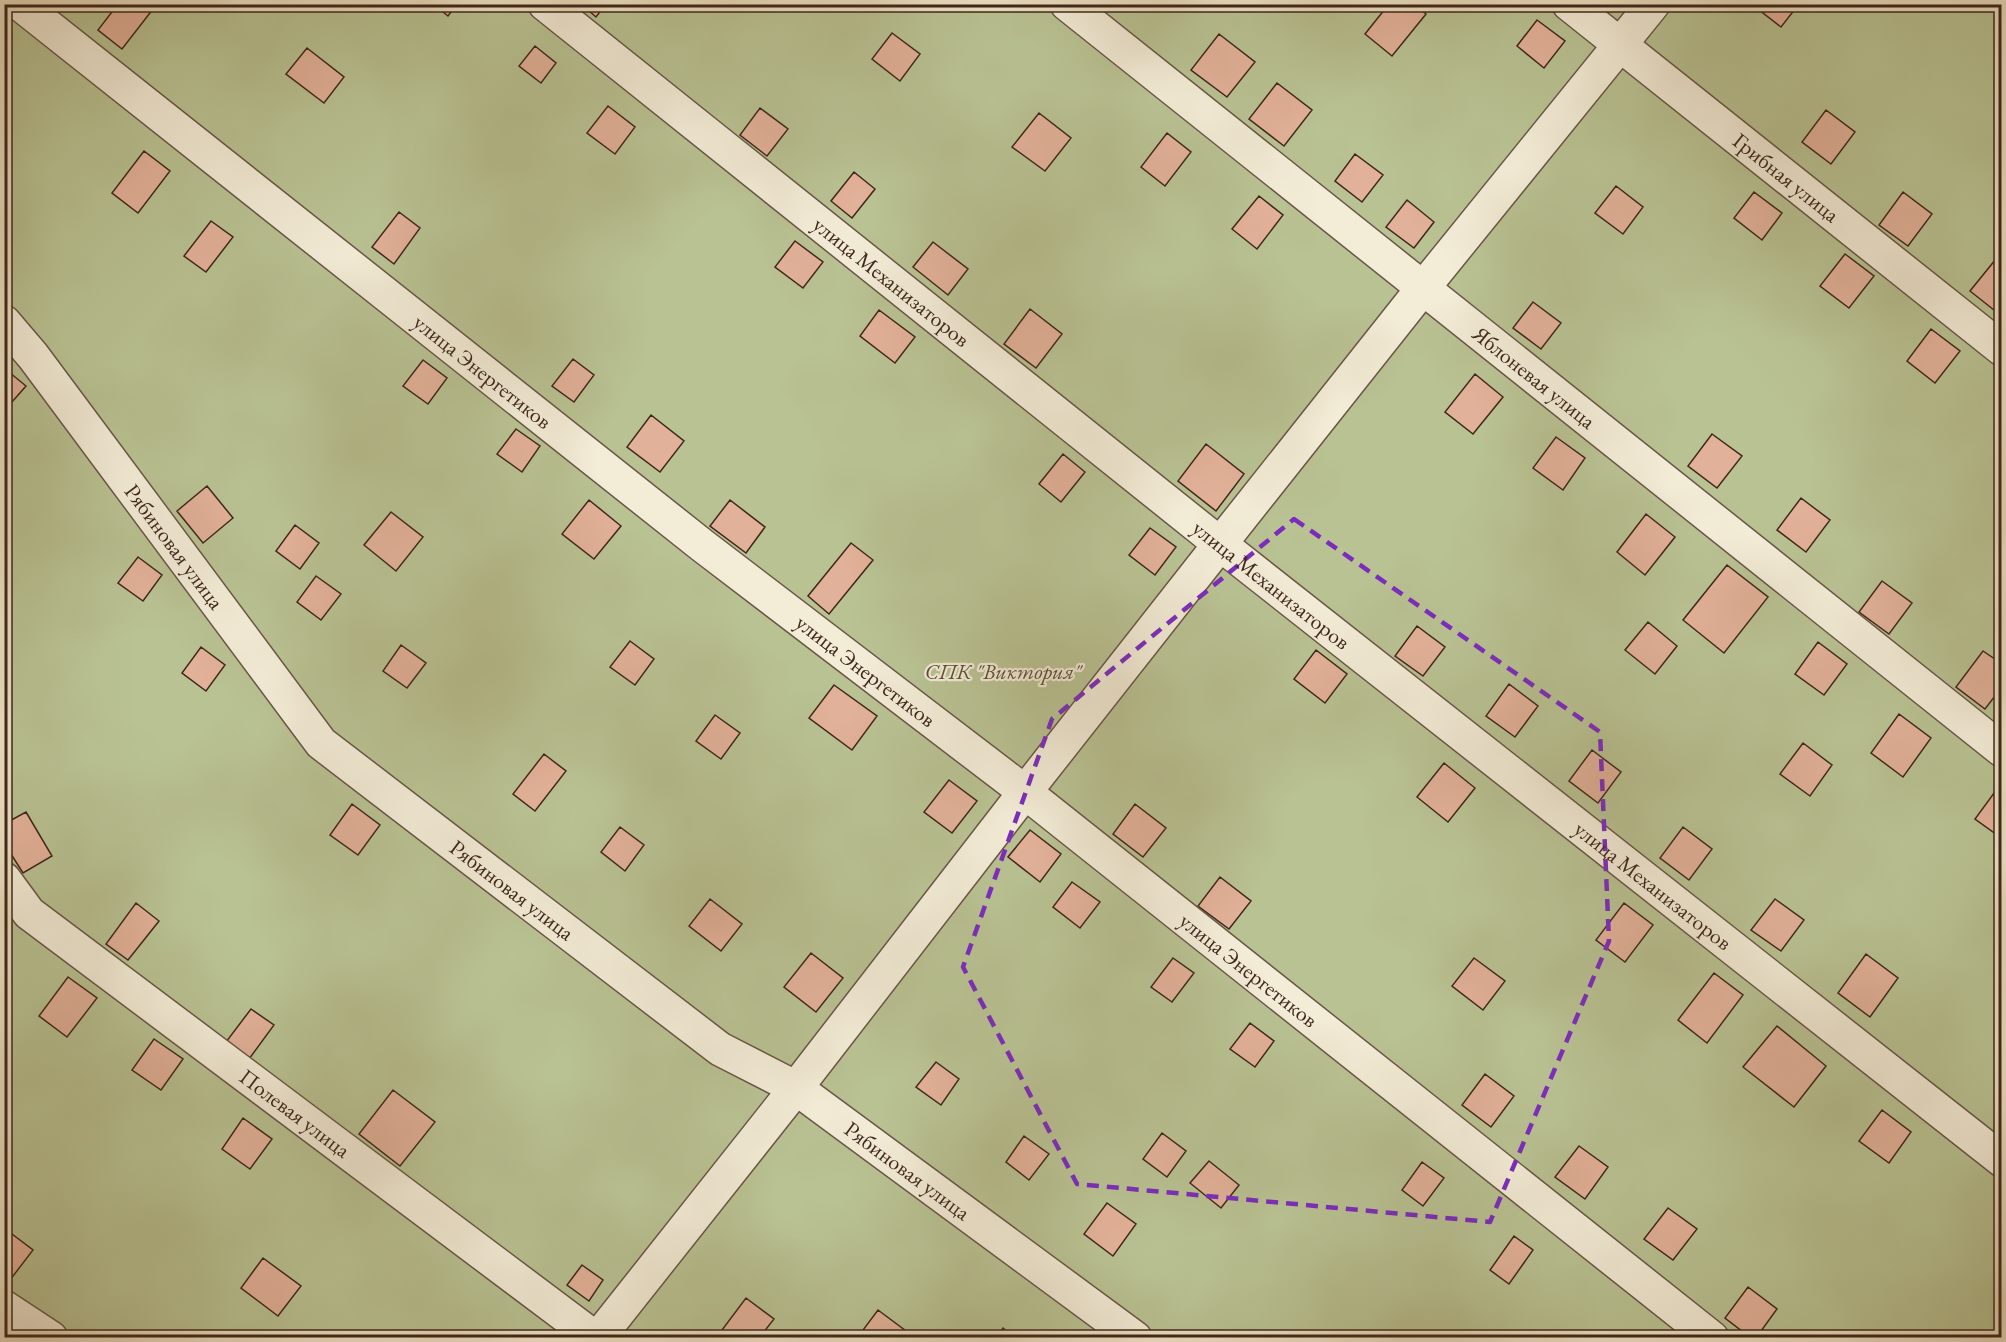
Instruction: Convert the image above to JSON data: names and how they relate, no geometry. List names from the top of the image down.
{
  "streets": {
    "street": [
      "Грибная улица",
      "улица Механизаторов",
      "улица Энергетиков",
      "Яблоневая улица",
      "Рябиновая улица",
      "Полевая улица"
    ]
  },
  "parks": ["СПК \"Виктория\""]
}
